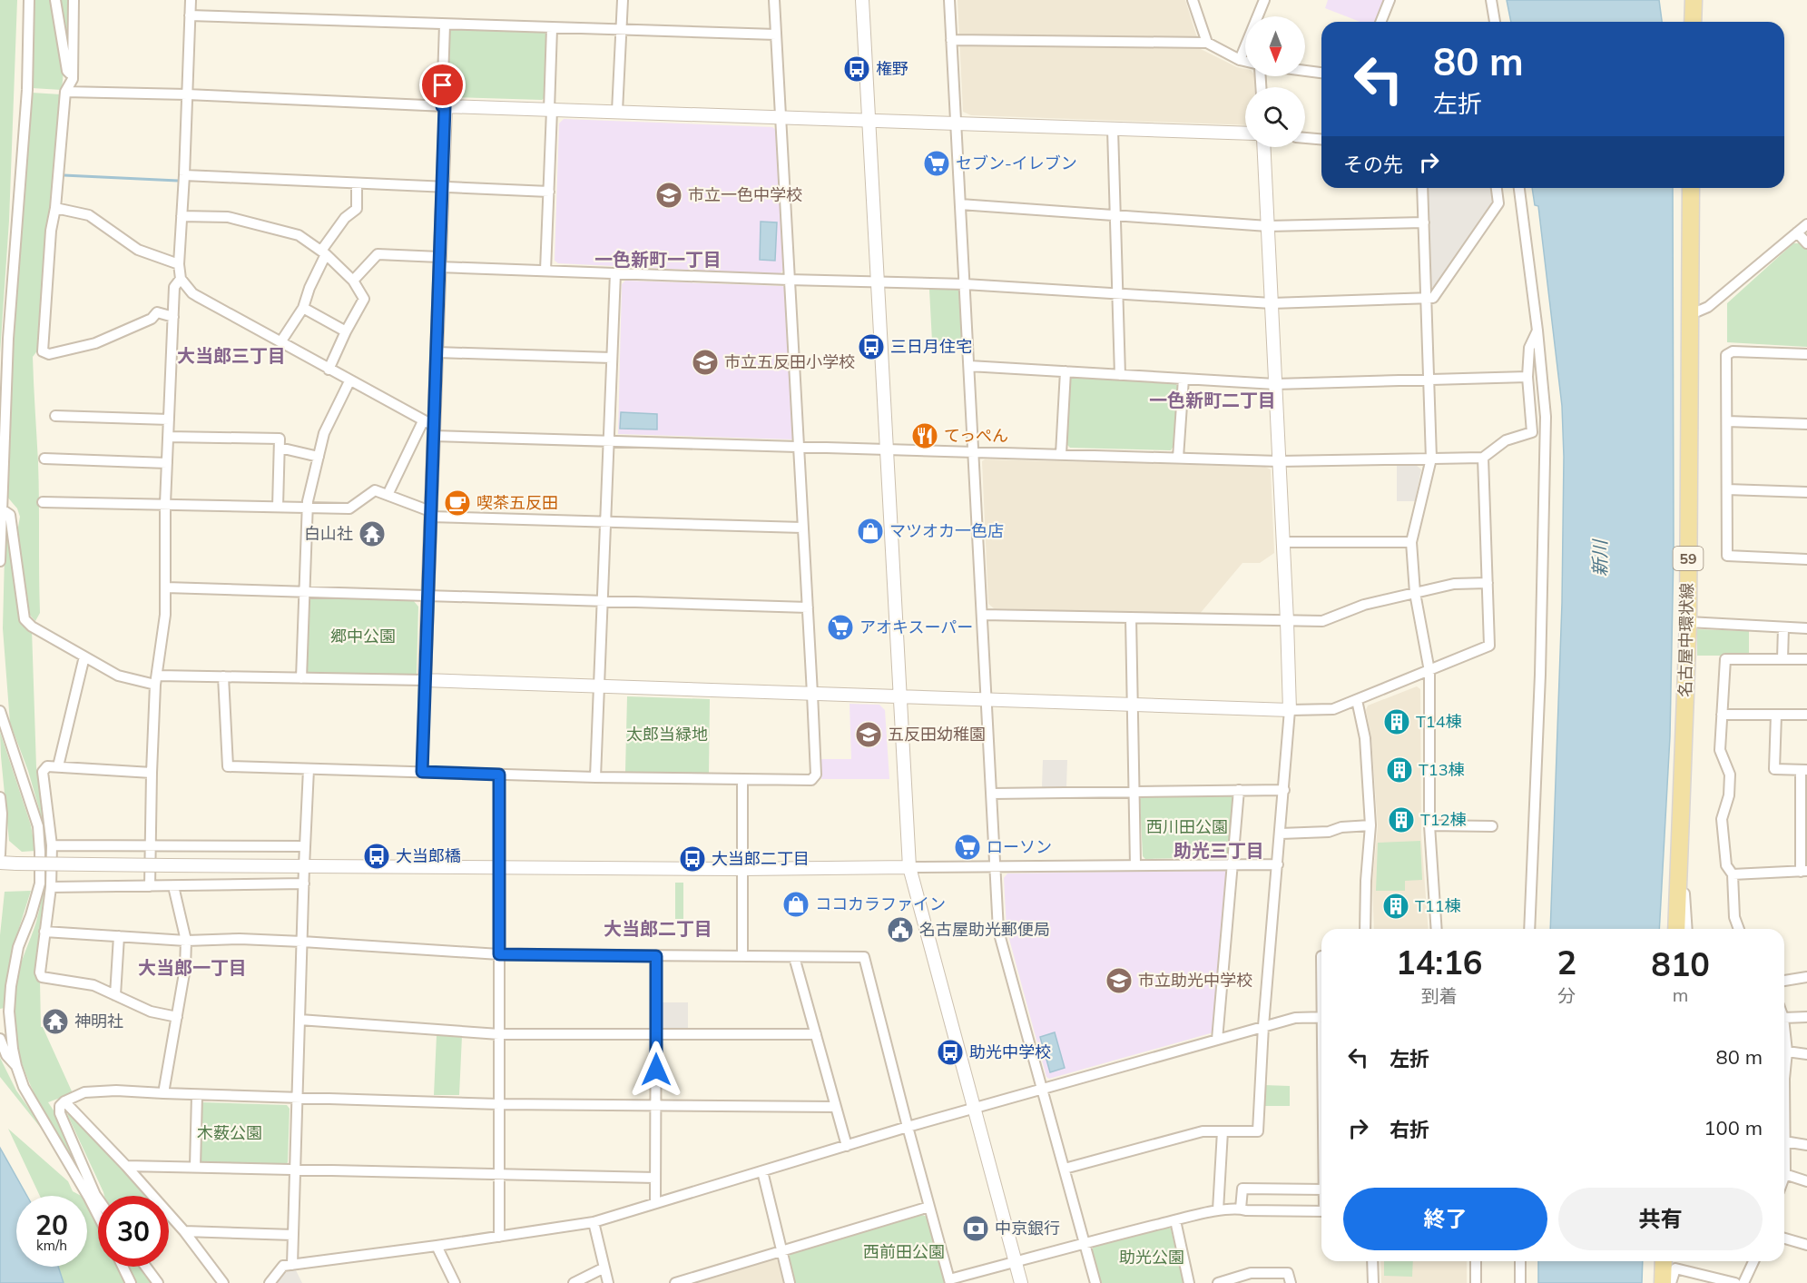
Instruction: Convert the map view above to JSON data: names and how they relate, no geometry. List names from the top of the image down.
{
  "streets": {
    "main road": ["59", "名古屋中環状線"]
  },
  "districts": [
    "一色新町一丁目",
    "大当郎三丁目",
    "一色新町二丁目",
    "助光三丁目",
    "大当郎二丁目",
    "大当郎一丁目"
  ],
  "water": ["新川"],
  "parks": [
    "郷中公園",
    "太郎当緑地",
    "西川田公園",
    "木薮公園",
    "西前田公園",
    "助光公園"
  ],
  "places": {
    "bus stop": [
      "権野",
      "三日月住宅",
      "大当郎橋",
      "大当郎二丁目",
      "助光中学校"
    ],
    "supermarket": ["セブン-イレブン", "アオキスーパー", "ローソン"],
    "school or university": [
      "市立一色中学校",
      "市立五反田小学校",
      "五反田幼稚園",
      "市立助光中学校"
    ],
    "restaurant": ["てっぺん"],
    "cafe": ["喫茶五反田"],
    "shop": ["マツオカ一色店", "ココカラファイン"],
    "temple": ["白山社", "神明社"],
    "building": [
      "T14棟",
      "T13棟",
      "T12棟",
      "T11棟"
    ],
    "public building": ["名古屋助光郵便局"],
    "bank": ["中京銀行"]
  },
  "north": "bottom",
  "page": {
    "turn": ["80 m", "左折"],
    "then": "その先",
    "eta": [
      "14:16",
      "到着",
      "2",
      "分",
      "810",
      "m"
    ],
    "list": [
      {
        "name": "左折",
        "value": "80 m"
      },
      {
        "name": "右折",
        "value": "100 m"
      }
    ],
    "buttons": ["終了", "共有"],
    "speed": "20 km/h",
    "limit": "30"
  }
}
